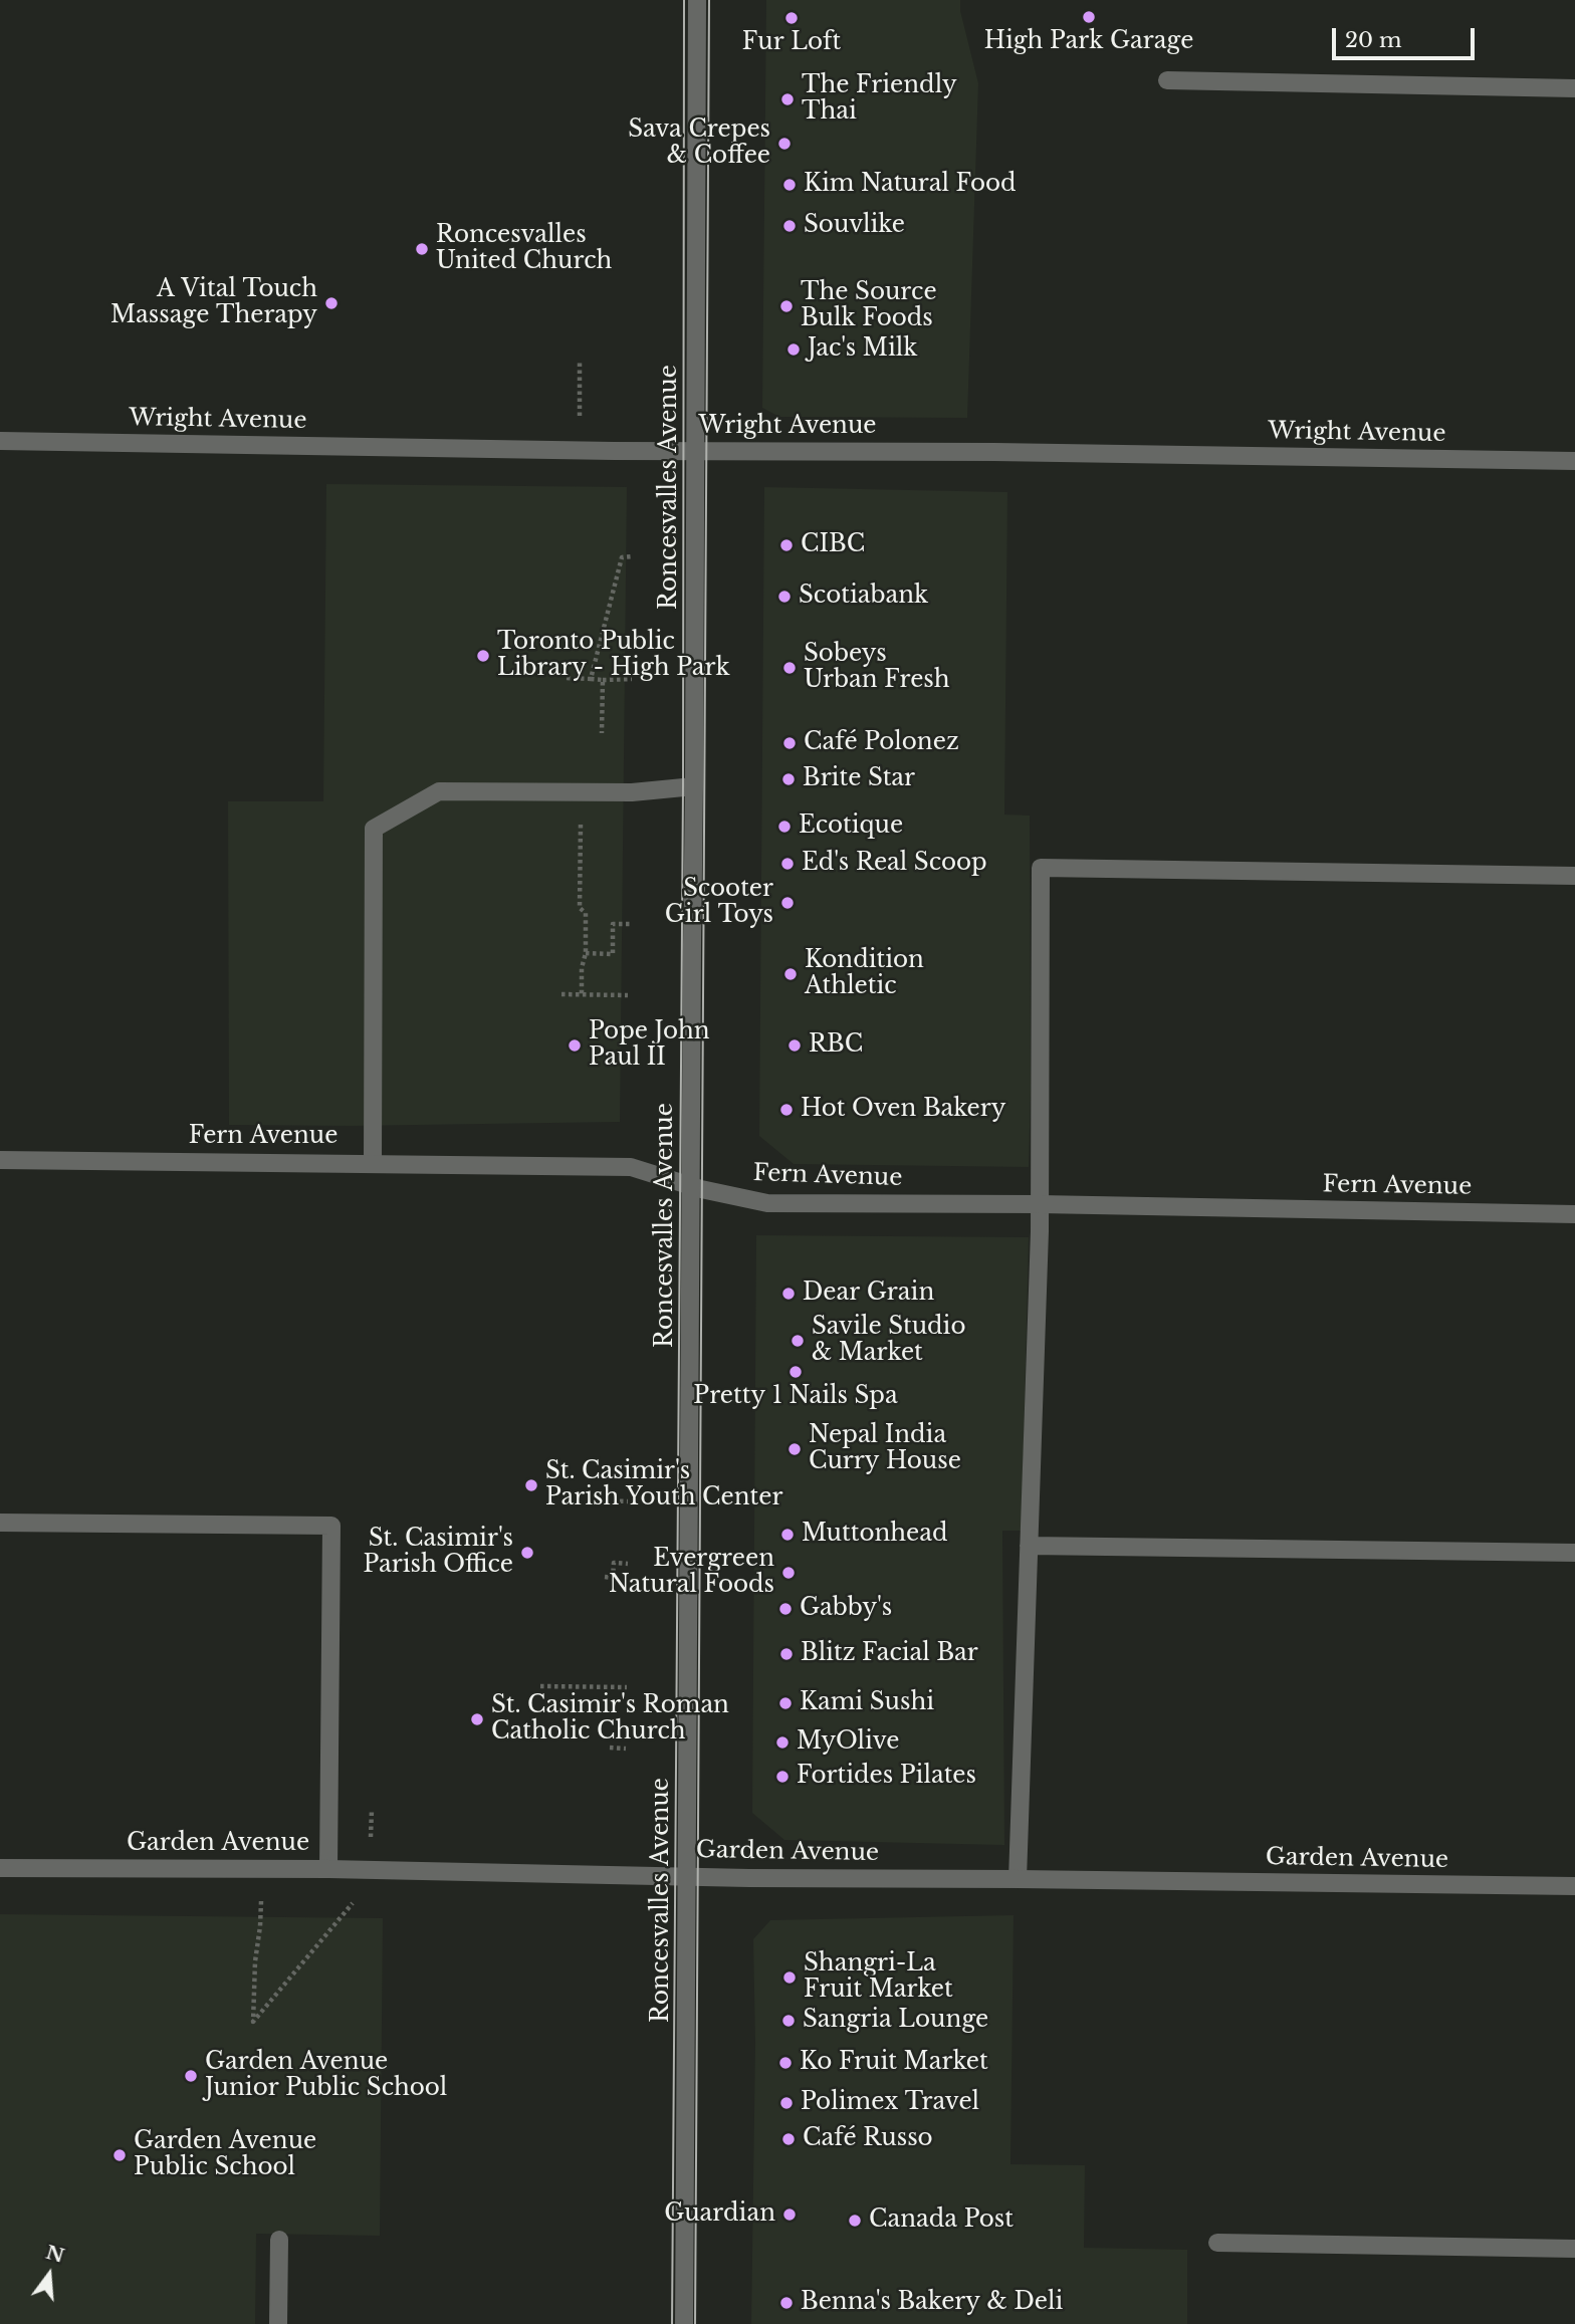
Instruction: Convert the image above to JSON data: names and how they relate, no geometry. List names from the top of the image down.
{
  "streets": {
    "street": [
      "Wright Avenue",
      "Roncesvalles Avenue",
      "Fern Avenue",
      "Garden Avenue"
    ]
  },
  "crossings": [
    ["Wright Avenue", "Roncesvalles Avenue"],
    ["Roncesvalles Avenue", "Fern Avenue"],
    ["Roncesvalles Avenue", "Garden Avenue"]
  ],
  "places": [
    "High Park Garage",
    "Fur Loft",
    "The Friendly Thai",
    "Sava Crepes & Coffee",
    "Kim Natural Food",
    "Souvlike",
    "Roncesvalles United Church",
    "A Vital Touch Massage Therapy",
    "The Source Bulk Foods",
    "Jac's Milk",
    "CIBC",
    "Scotiabank",
    "Toronto Public Library - High Park",
    "Sobeys Urban Fresh",
    "Café Polonez",
    "Brite Star",
    "Ecotique",
    "Ed's Real Scoop",
    "Scooter Girl Toys",
    "Kondition Athletic",
    "Pope John Paul II",
    "RBC",
    "Hot Oven Bakery",
    "Dear Grain",
    "Savile Studio & Market",
    "Pretty 1 Nails Spa",
    "Nepal India Curry House",
    "St. Casimir's Parish Youth Center",
    "Muttonhead",
    "St. Casimir's Parish Office",
    "Evergreen Natural Foods",
    "Gabby's",
    "Blitz Facial Bar",
    "Kami Sushi",
    "St. Casimir's Roman Catholic Church",
    "MyOlive",
    "Fortides Pilates",
    "Shangri-La Fruit Market",
    "Sangria Lounge",
    "Ko Fruit Market",
    "Garden Avenue Junior Public School",
    "Polimex Travel",
    "Café Russo",
    "Garden Avenue Public School",
    "Guardian",
    "Canada Post",
    "Benna's Bakery & Deli"
  ],
  "scale_bar": "20 m",
  "north": "top"
}
